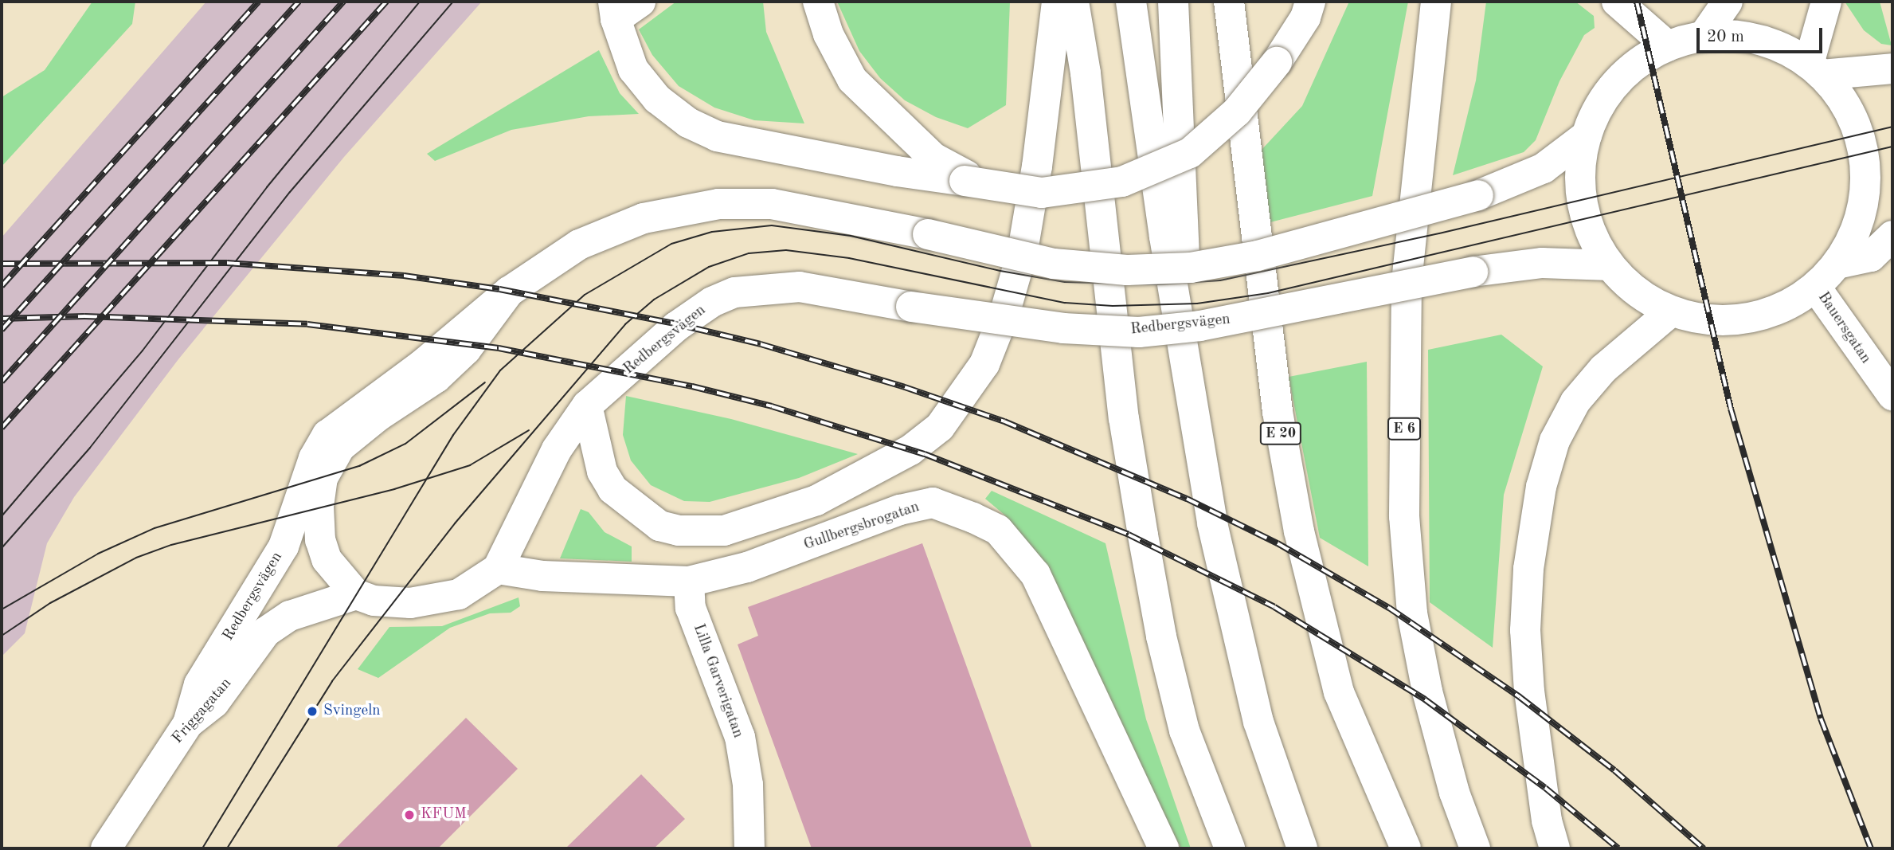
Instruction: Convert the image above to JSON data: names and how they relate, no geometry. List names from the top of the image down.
{
  "streets": {
    "main road": [
      "Redbergsvägen",
      "Bauersgatan",
      "E 6",
      "E 20",
      "Gullbergsbrogatan",
      "Lilla Garverigatan",
      "Friggagatan"
    ]
  },
  "crossings": [
    ["Redbergsvägen", "Bauersgatan"],
    ["Redbergsvägen", "Gullbergsbrogatan"],
    ["Redbergsvägen", "Friggagatan"],
    ["Gullbergsbrogatan", "Lilla Garverigatan"]
  ],
  "places": ["Svingeln", "KFUM"],
  "scale_bar": "20 m"
}
